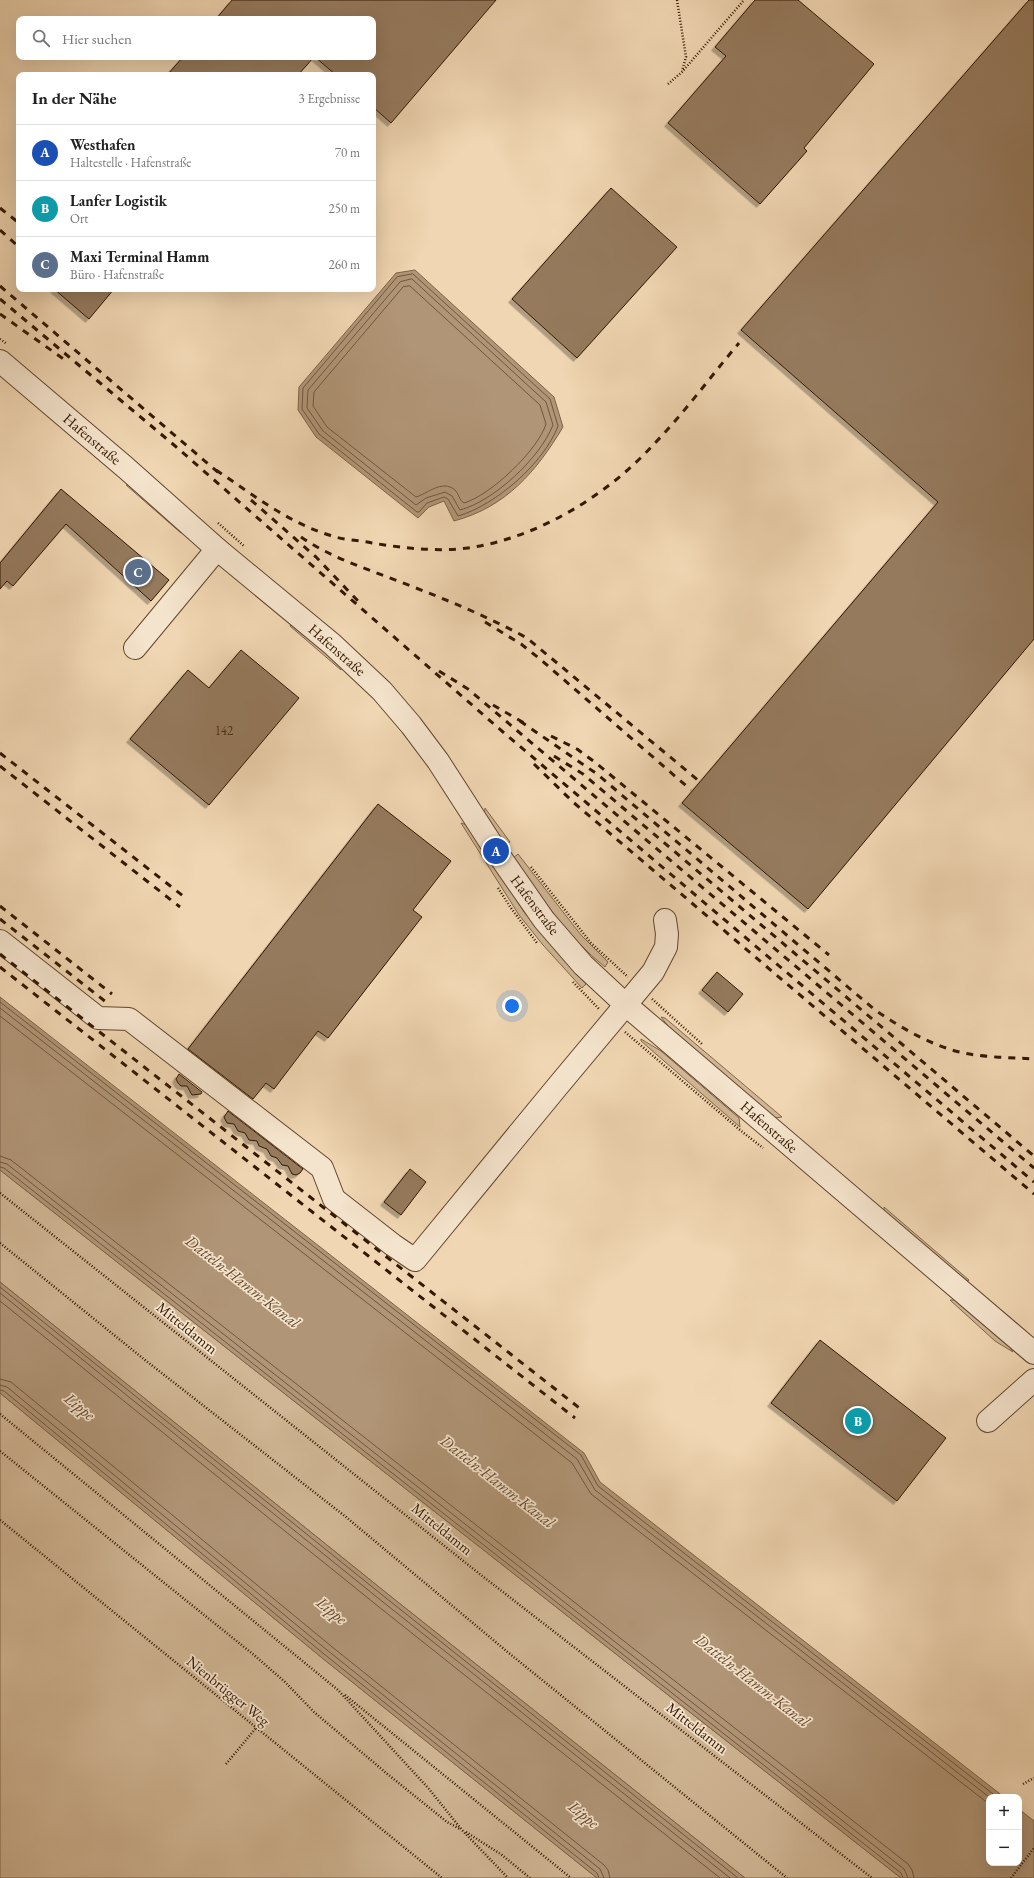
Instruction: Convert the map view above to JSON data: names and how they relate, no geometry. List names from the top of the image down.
{
  "streets": {
    "street": ["Hafenstraße"],
    "path": ["Mitteldamm", "Nienbrügger Weg"]
  },
  "water": ["Datteln-Hamm-Kanal", "Lippe"],
  "house_numbers": ["142"],
  "page": {
    "search": "Hier suchen",
    "heading": ["In der Nähe", "3 Ergebnisse"],
    "list": [
      {
        "mark": "A",
        "name": "Westhafen",
        "note": "Haltestelle · Hafenstraße",
        "value": "70 m"
      },
      {
        "mark": "B",
        "name": "Lanfer Logistik",
        "note": "Ort",
        "value": "250 m"
      },
      {
        "mark": "C",
        "name": "Maxi Terminal Hamm",
        "note": "Büro · Hafenstraße",
        "value": "260 m"
      }
    ],
    "pins": ["C", "A", "B"],
    "map_buttons": ["+", "−"]
  }
}
